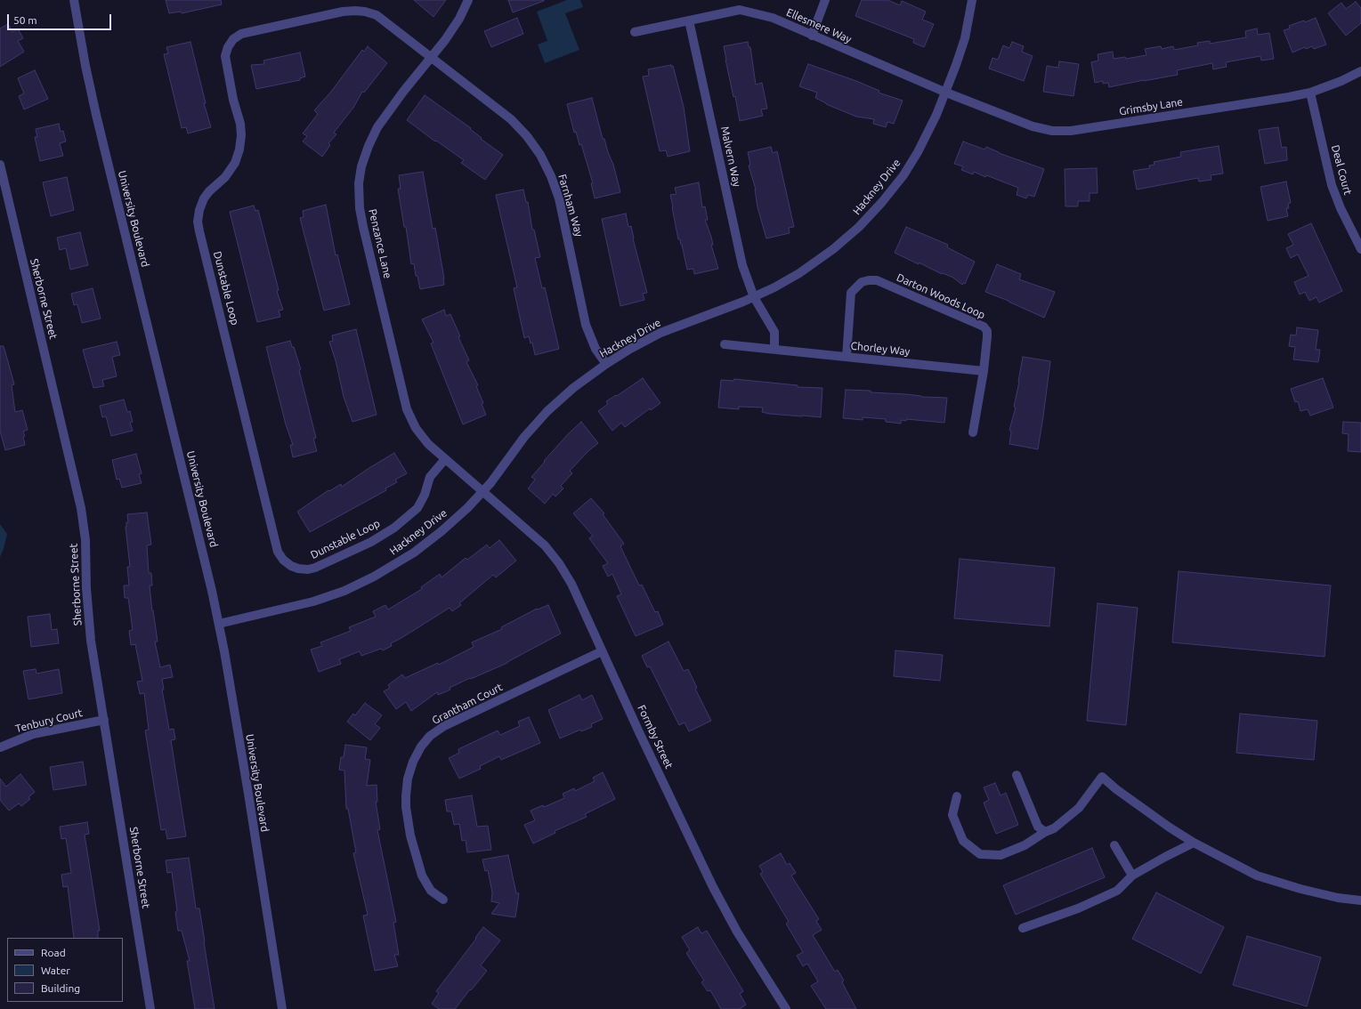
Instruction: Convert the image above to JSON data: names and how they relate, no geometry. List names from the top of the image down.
{
  "streets": {
    "street": [
      "Ellesmere Way",
      "Grimsby Lane",
      "Malvern Way",
      "Deal Court",
      "Hackney Drive",
      "Farnham Way",
      "University Boulevard",
      "Penzance Lane",
      "Dunstable Loop",
      "Darton Woods Loop",
      "Sherborne Street",
      "Chorley Way",
      "Grantham Court",
      "Tenbury Court",
      "Formby Street"
    ]
  },
  "crossings": [
    ["Ellesmere Way", "Grimsby Lane"],
    ["Ellesmere Way", "Malvern Way"],
    ["Ellesmere Way", "Hackney Drive"],
    ["Grimsby Lane", "Deal Court"],
    ["Grimsby Lane", "Hackney Drive"],
    ["Malvern Way", "Hackney Drive"],
    ["Hackney Drive", "Farnham Way"],
    ["Hackney Drive", "University Boulevard"],
    ["Hackney Drive", "Penzance Lane"],
    ["Hackney Drive", "Formby Street"],
    ["Farnham Way", "Penzance Lane"],
    ["Farnham Way", "Dunstable Loop"],
    ["Penzance Lane", "Dunstable Loop"],
    ["Penzance Lane", "Formby Street"],
    ["Darton Woods Loop", "Chorley Way"],
    ["Sherborne Street", "Tenbury Court"],
    ["Grantham Court", "Formby Street"]
  ],
  "legend": ["Road", "Water", "Building"],
  "scale_bar": "50 m"
}
